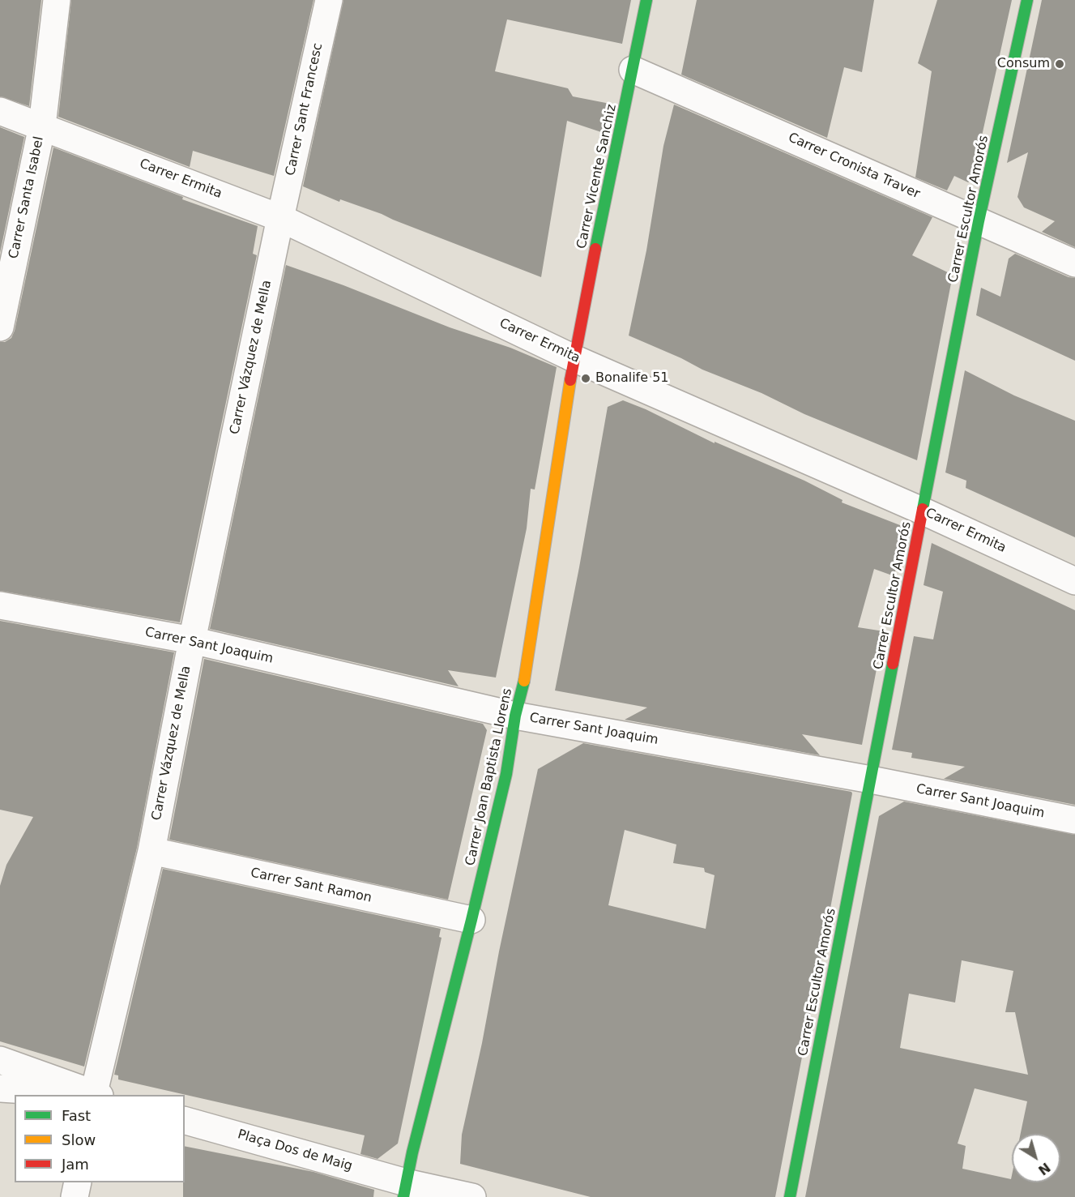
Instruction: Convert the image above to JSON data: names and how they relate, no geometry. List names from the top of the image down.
{
  "streets": {
    "street": [
      "Carrer Sant Francesc",
      "Carrer Cronista Traver",
      "Carrer Vicente Sanchiz",
      "Carrer Ermita",
      "Carrer Santa Isabel",
      "Carrer Escultor Amorós",
      "Carrer Vázquez de Mella",
      "Carrer Sant Joaquim",
      "Carrer Joan Baptista Llorens",
      "Carrer Sant Ramon",
      "Plaça Dos de Maig"
    ]
  },
  "crossings": [
    ["Carrer Sant Francesc", "Carrer Ermita"],
    ["Carrer Sant Francesc", "Carrer Vázquez de Mella"],
    ["Carrer Cronista Traver", "Carrer Vicente Sanchiz"],
    ["Carrer Cronista Traver", "Carrer Escultor Amorós"],
    ["Carrer Vicente Sanchiz", "Carrer Ermita"],
    ["Carrer Vicente Sanchiz", "Carrer Joan Baptista Llorens"],
    ["Carrer Ermita", "Carrer Santa Isabel"],
    ["Carrer Ermita", "Carrer Escultor Amorós"],
    ["Carrer Ermita", "Carrer Vázquez de Mella"],
    ["Carrer Ermita", "Carrer Joan Baptista Llorens"],
    ["Carrer Escultor Amorós", "Carrer Sant Joaquim"],
    ["Carrer Vázquez de Mella", "Carrer Sant Joaquim"],
    ["Carrer Vázquez de Mella", "Carrer Sant Ramon"],
    ["Carrer Sant Joaquim", "Carrer Joan Baptista Llorens"],
    ["Carrer Joan Baptista Llorens", "Carrer Sant Ramon"],
    ["Carrer Joan Baptista Llorens", "Plaça Dos de Maig"]
  ],
  "places": ["Consum", "Bonalife 51"],
  "legend": ["Fast", "Slow", "Jam"],
  "north": "bottom right"
}
